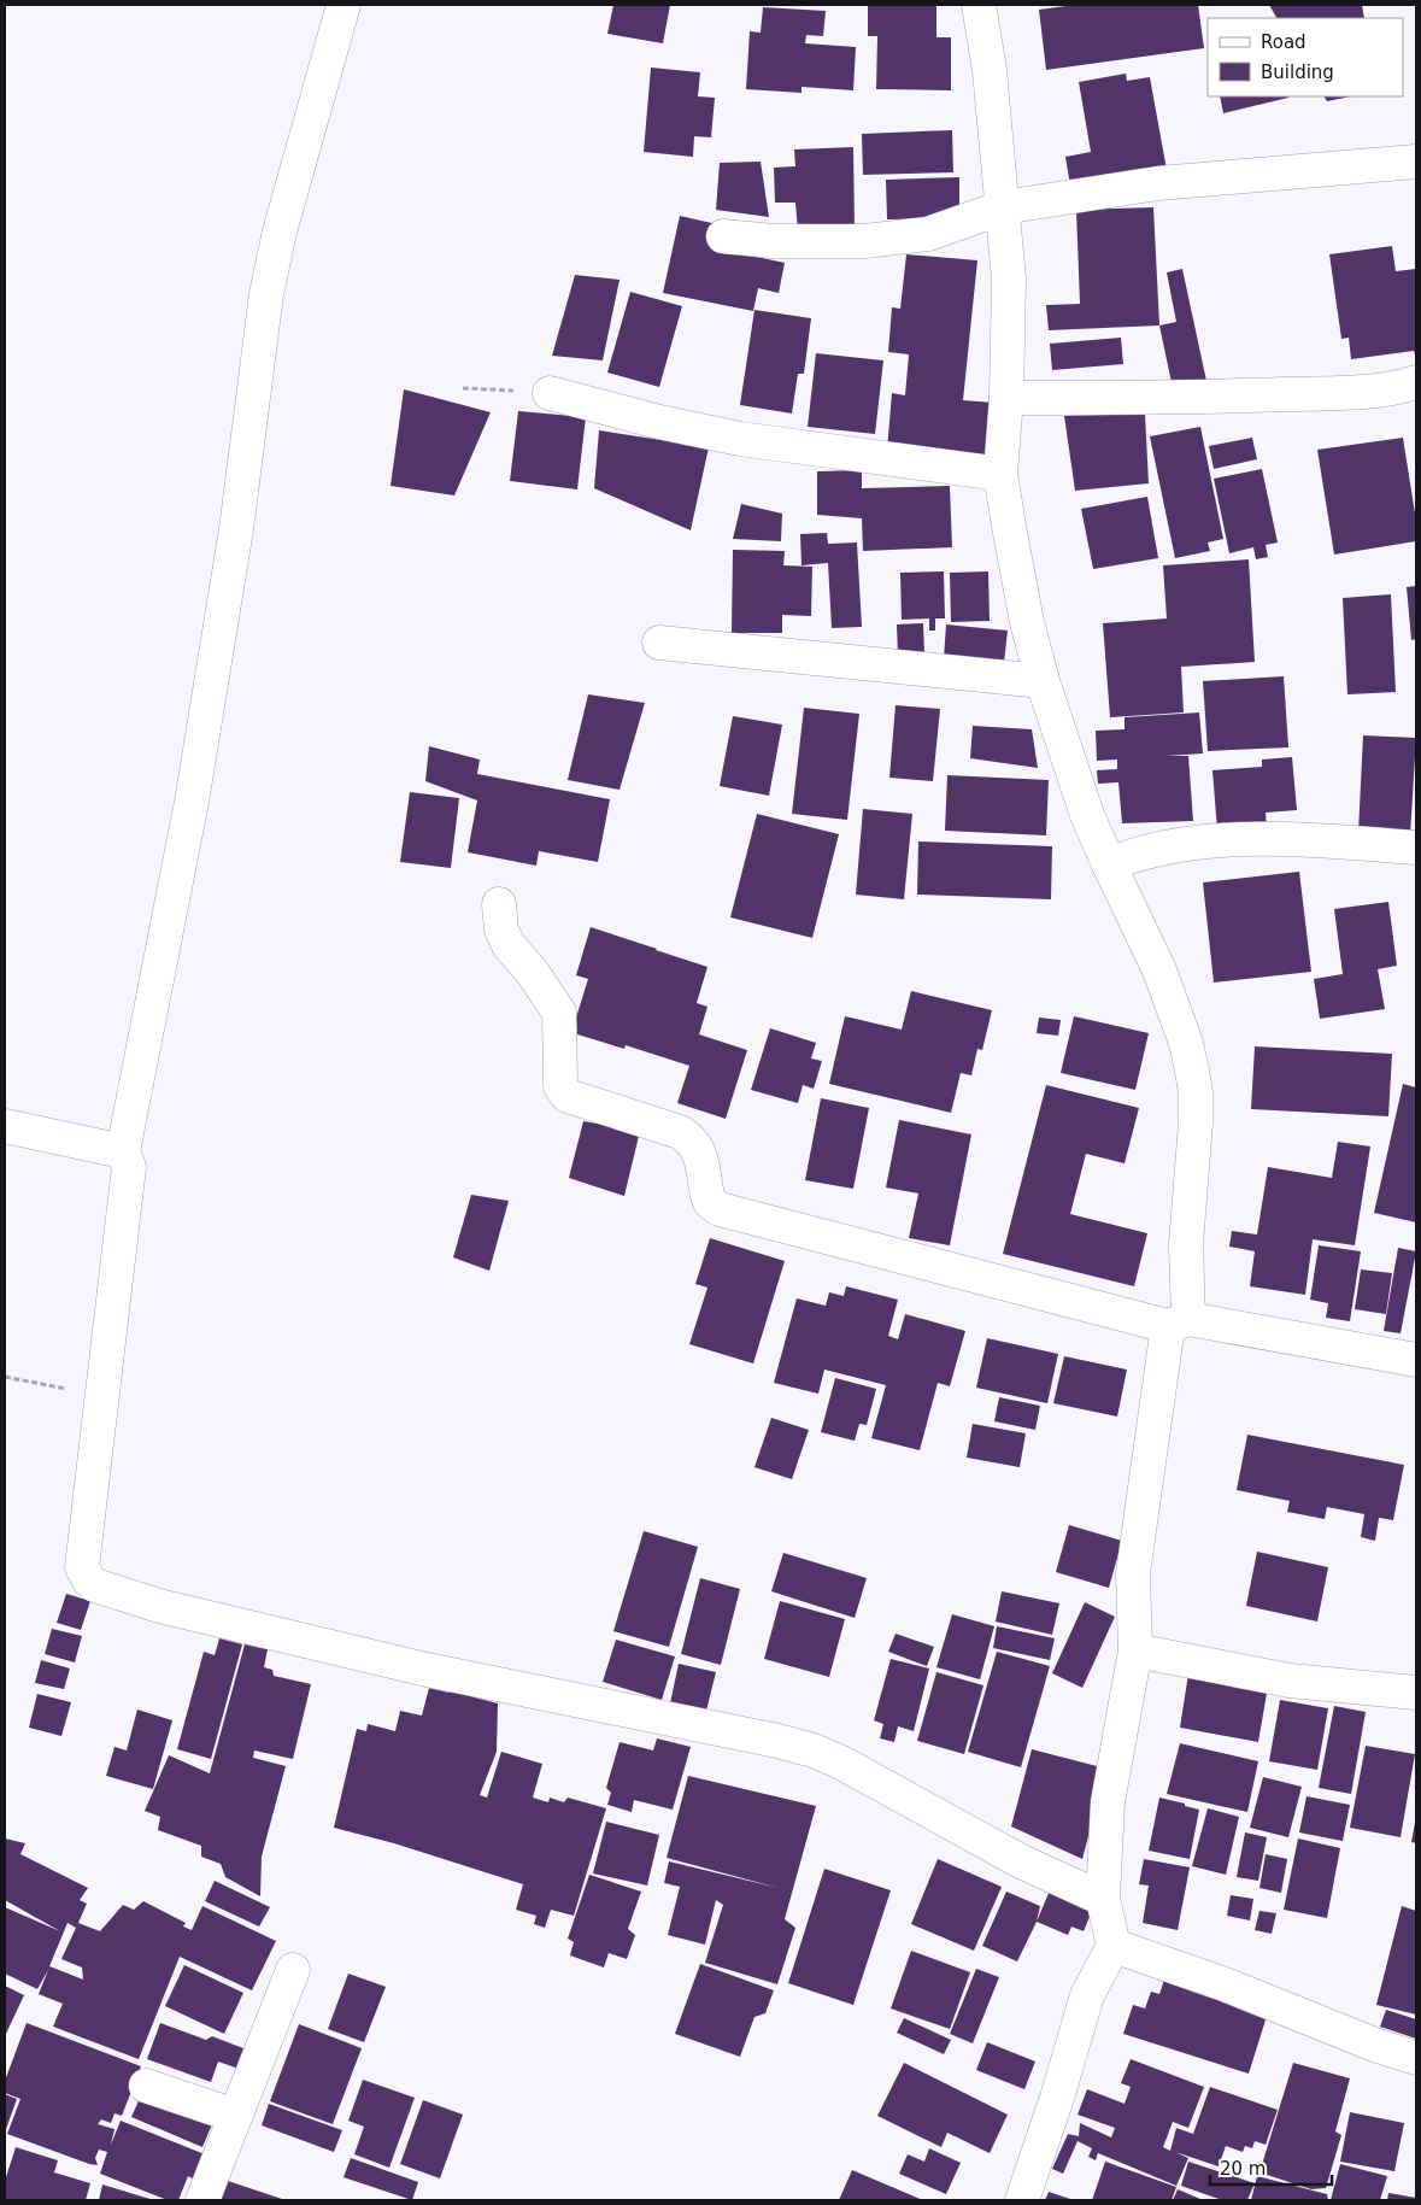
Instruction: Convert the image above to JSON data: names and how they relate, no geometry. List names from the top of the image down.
{
  "legend": ["Road", "Building"],
  "scale_bar": "20 m"
}
